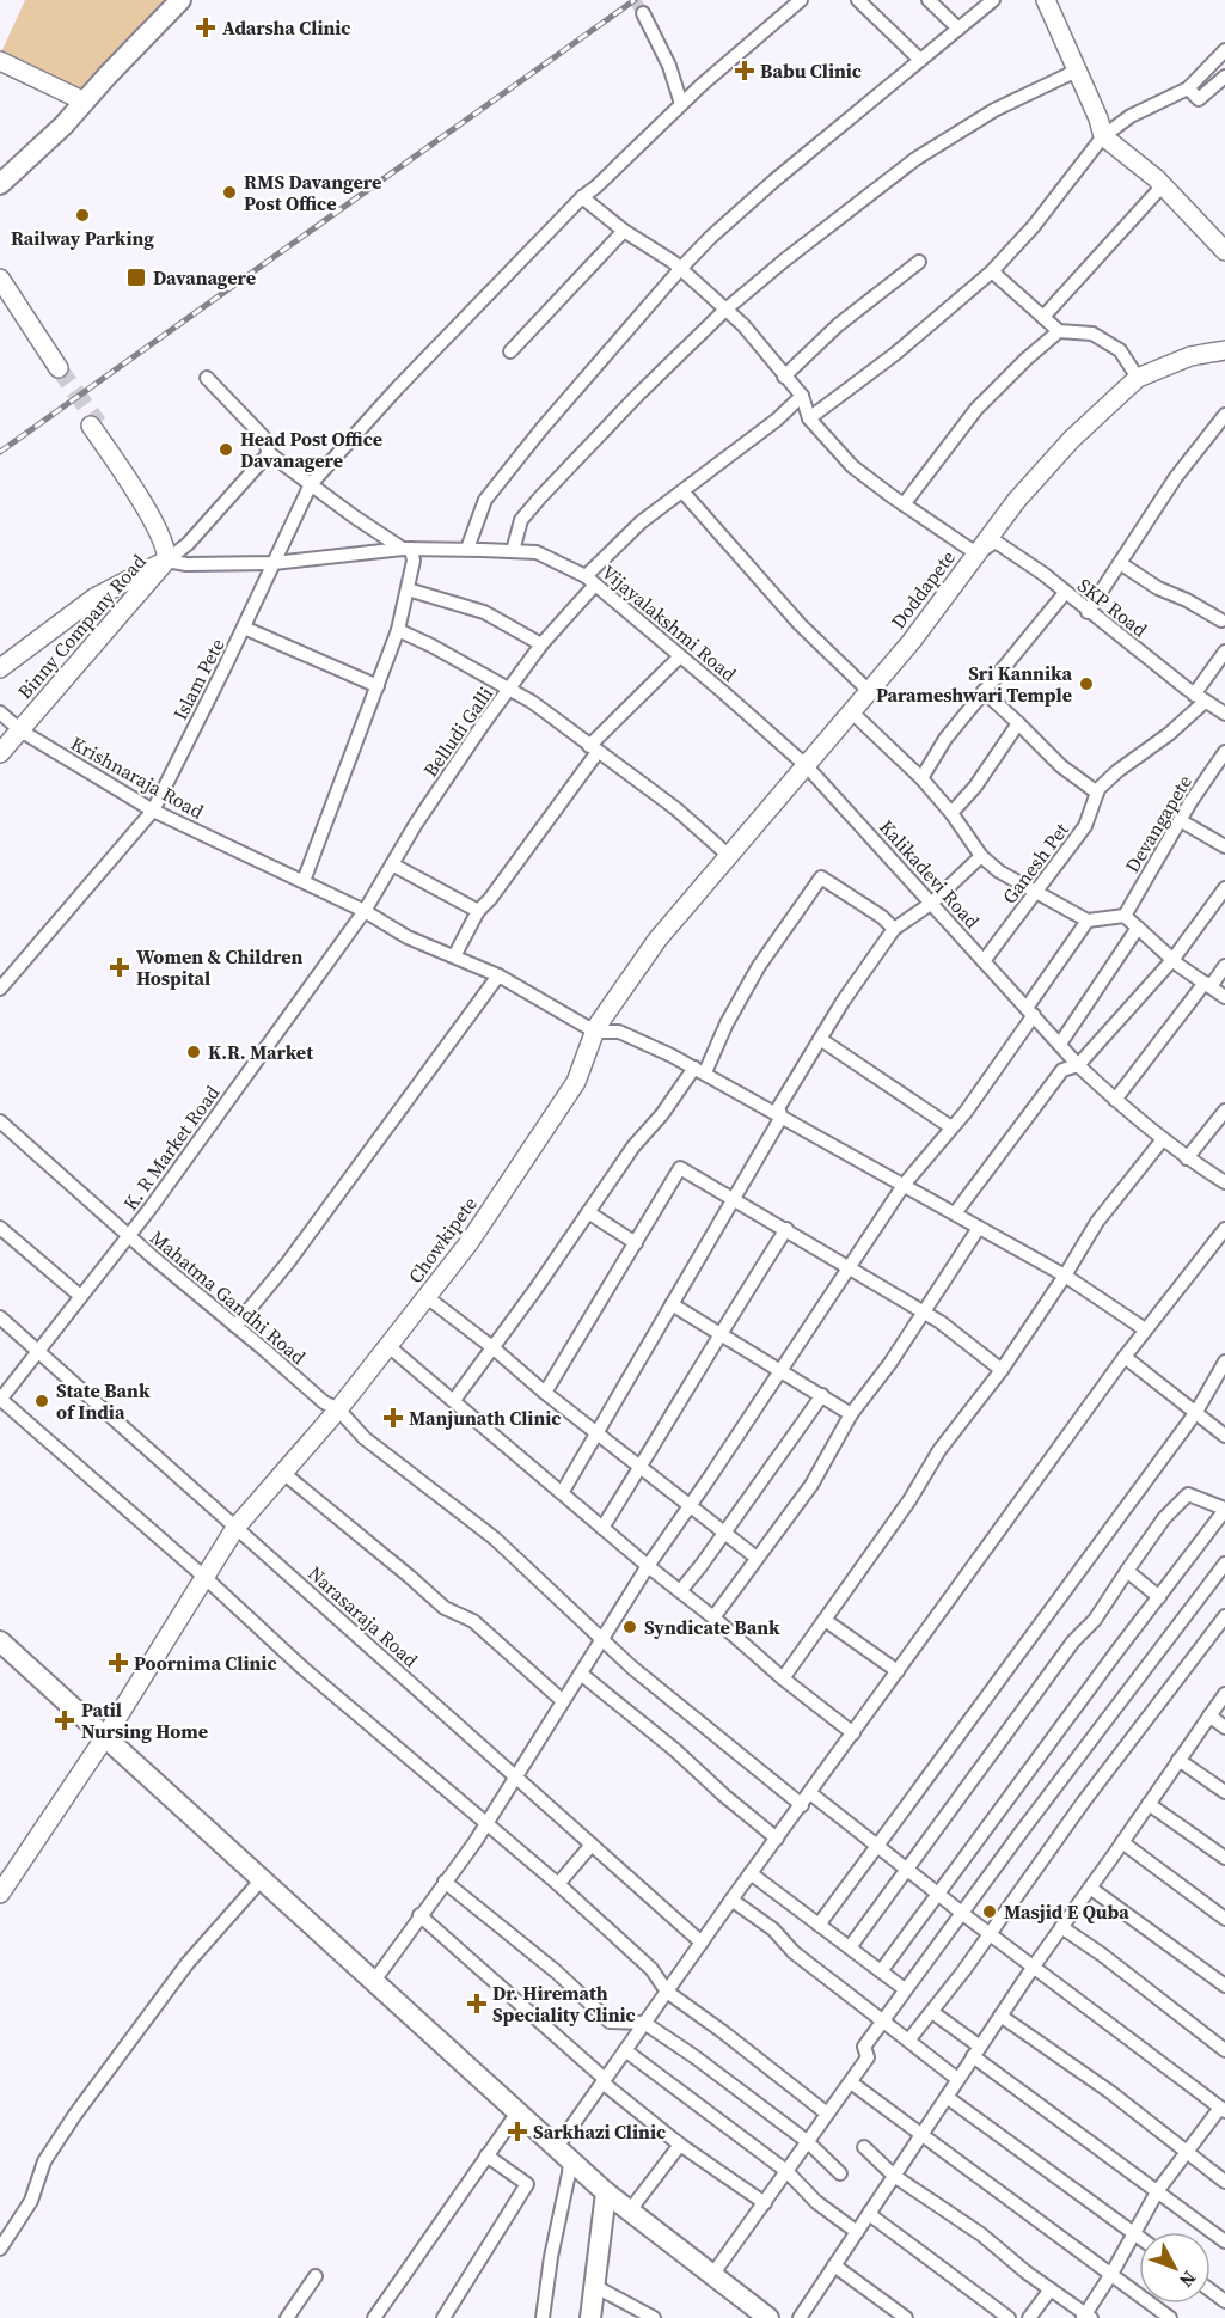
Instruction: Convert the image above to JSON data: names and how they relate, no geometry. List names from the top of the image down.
{
  "streets": {
    "street": [
      "Doddapete",
      "SKP Road",
      "Vijayalakshmi Road",
      "Binny Company Road",
      "Islam Pete",
      "Belludi Galli",
      "Krishnaraja Road",
      "Devangapete",
      "Ganesh Pet",
      "Kalikadevi Road",
      "K. R Market Road",
      "Chowkipete",
      "Mahatma Gandhi Road",
      "Narasaraja Road"
    ]
  },
  "crossings": [
    ["Doddapete", "SKP Road"],
    ["Doddapete", "Vijayalakshmi Road"],
    ["Doddapete", "Kalikadevi Road"],
    ["Doddapete", "Chowkipete"],
    ["SKP Road", "Ganesh Pet"],
    ["Vijayalakshmi Road", "Binny Company Road"],
    ["Vijayalakshmi Road", "Islam Pete"],
    ["Vijayalakshmi Road", "Belludi Galli"],
    ["Vijayalakshmi Road", "Kalikadevi Road"],
    ["Vijayalakshmi Road", "Chowkipete"],
    ["Binny Company Road", "Krishnaraja Road"],
    ["Islam Pete", "Krishnaraja Road"],
    ["Belludi Galli", "Krishnaraja Road"],
    ["Belludi Galli", "K. R Market Road"],
    ["Krishnaraja Road", "K. R Market Road"],
    ["Krishnaraja Road", "Chowkipete"],
    ["Ganesh Pet", "Kalikadevi Road"],
    ["Kalikadevi Road", "Chowkipete"],
    ["K. R Market Road", "Mahatma Gandhi Road"],
    ["K. R Market Road", "Narasaraja Road"],
    ["Chowkipete", "Mahatma Gandhi Road"],
    ["Chowkipete", "Narasaraja Road"]
  ],
  "places": {
    "health": [
      "Adarsha Clinic",
      "Babu Clinic",
      "Women & Children Hospital",
      "Manjunath Clinic",
      "Poornima Clinic",
      "Patil Nursing Home",
      "Dr. Hiremath Speciality Clinic",
      "Sarkhazi Clinic"
    ],
    "other": [
      "RMS Davangere Post Office",
      "Railway Parking",
      "Head Post Office Davanagere",
      "Sri Kannika Parameshwari Temple",
      "K.R. Market",
      "State Bank of India",
      "Syndicate Bank",
      "Masjid E Quba"
    ],
    "transit": ["Davanagere"]
  },
  "north": "bottom right"
}
